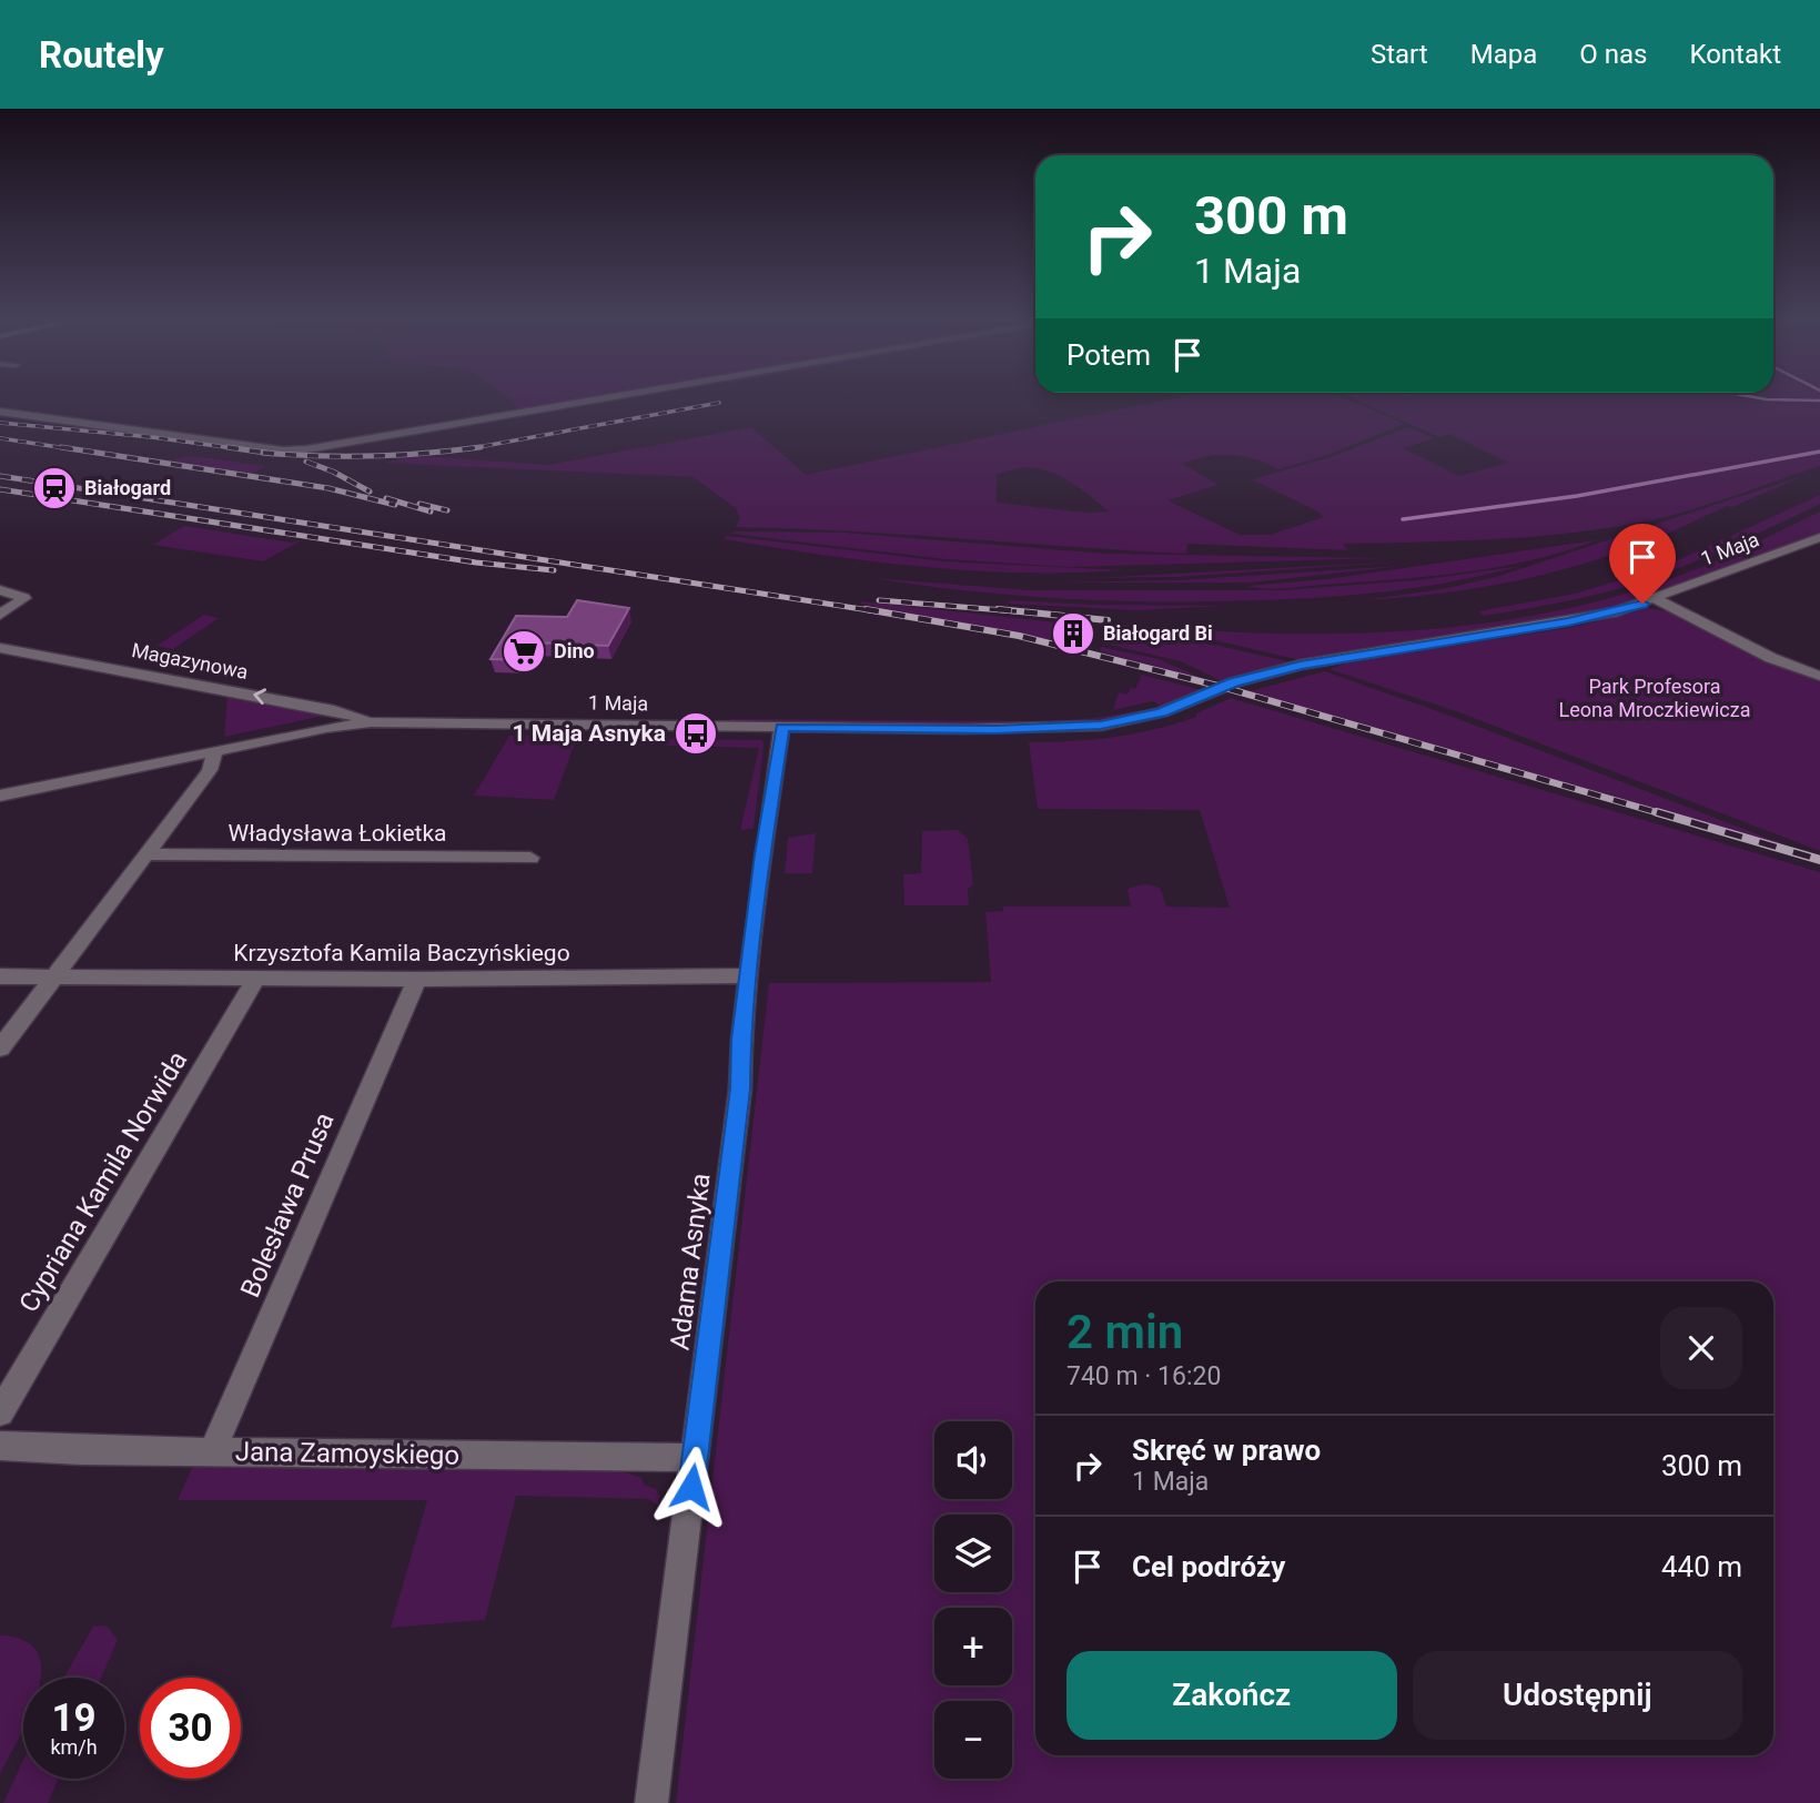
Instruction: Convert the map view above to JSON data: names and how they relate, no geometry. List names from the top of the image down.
{
  "streets": {
    "street": [
      "1 Maja",
      "Magazynowa",
      "Władysława Łokietka",
      "Krzysztofa Kamila Baczyńskiego",
      "Cypriana Kamila Norwida",
      "Bolesława Prusa",
      "Adama Asnyka",
      "Jana Zamoyskiego"
    ]
  },
  "crossings": [
    ["1 Maja", "Magazynowa"],
    ["1 Maja", "Adama Asnyka"],
    ["Krzysztofa Kamila Baczyńskiego", "Cypriana Kamila Norwida"],
    ["Krzysztofa Kamila Baczyńskiego", "Bolesława Prusa"],
    ["Krzysztofa Kamila Baczyńskiego", "Adama Asnyka"],
    ["Bolesława Prusa", "Jana Zamoyskiego"],
    ["Adama Asnyka", "Jana Zamoyskiego"]
  ],
  "one_way": ["Magazynowa"],
  "parks": ["Park Profesora Leona Mroczkiewicza"],
  "places": {
    "station": ["Białogard"],
    "building": ["Białogard Bi"],
    "supermarket": ["Dino"],
    "bus stop": ["1 Maja Asnyka"]
  },
  "page": {
    "header": "Routely",
    "nav": [
      "Start",
      "Mapa",
      "O nas",
      "Kontakt"
    ],
    "turn": ["300 m", "1 Maja"],
    "then": "Potem",
    "heading": ["2 min", "740 m · 16:20"],
    "list": [
      {
        "name": "Skręć w prawo",
        "note": "1 Maja",
        "value": "300 m"
      },
      {
        "name": "Cel podróży",
        "value": "440 m"
      }
    ],
    "map_buttons": ["+", "−"],
    "buttons": ["Zakończ", "Udostępnij"],
    "speed": "19 km/h",
    "limit": "30"
  }
}
